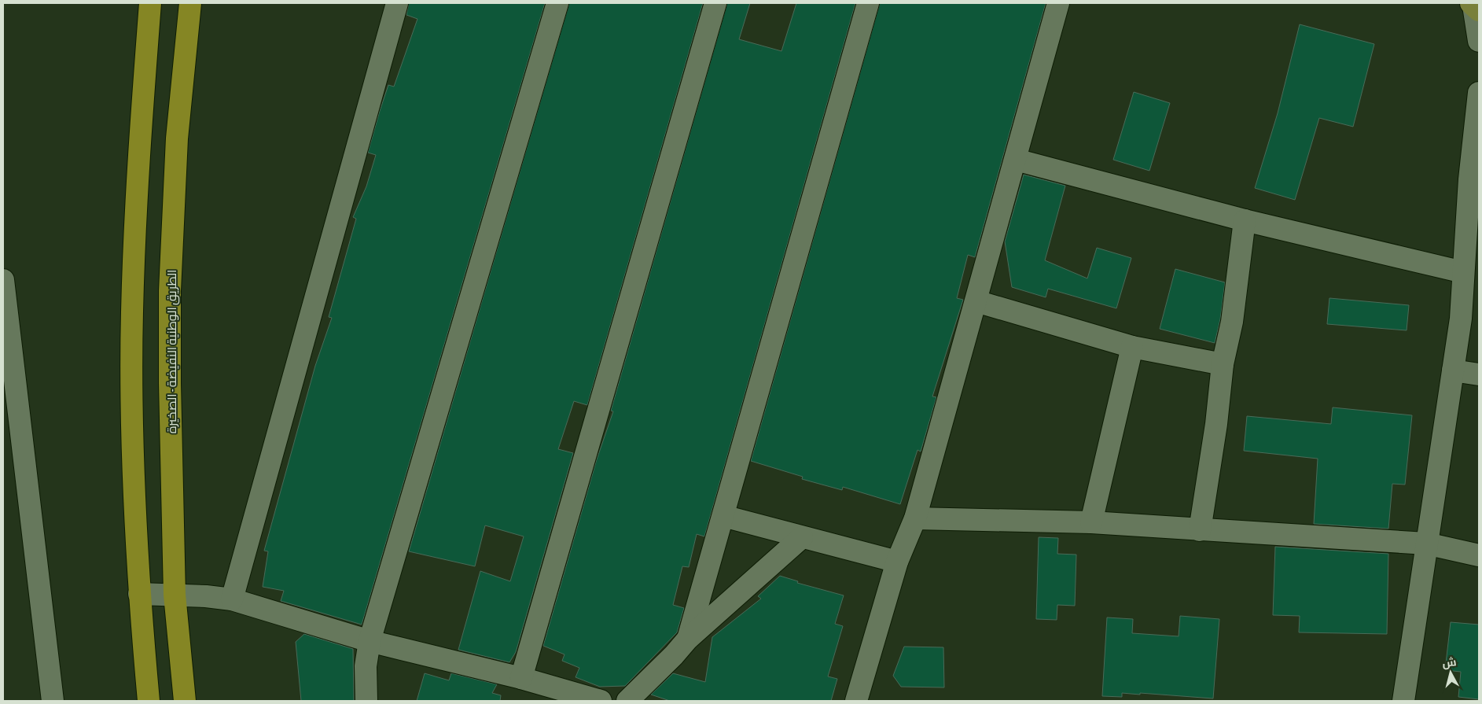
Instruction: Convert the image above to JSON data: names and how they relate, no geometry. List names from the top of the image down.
{
  "streets": {
    "highway": ["الطريق الوطنية النفيضة - الصخيرة"]
  },
  "north": "top"
}
